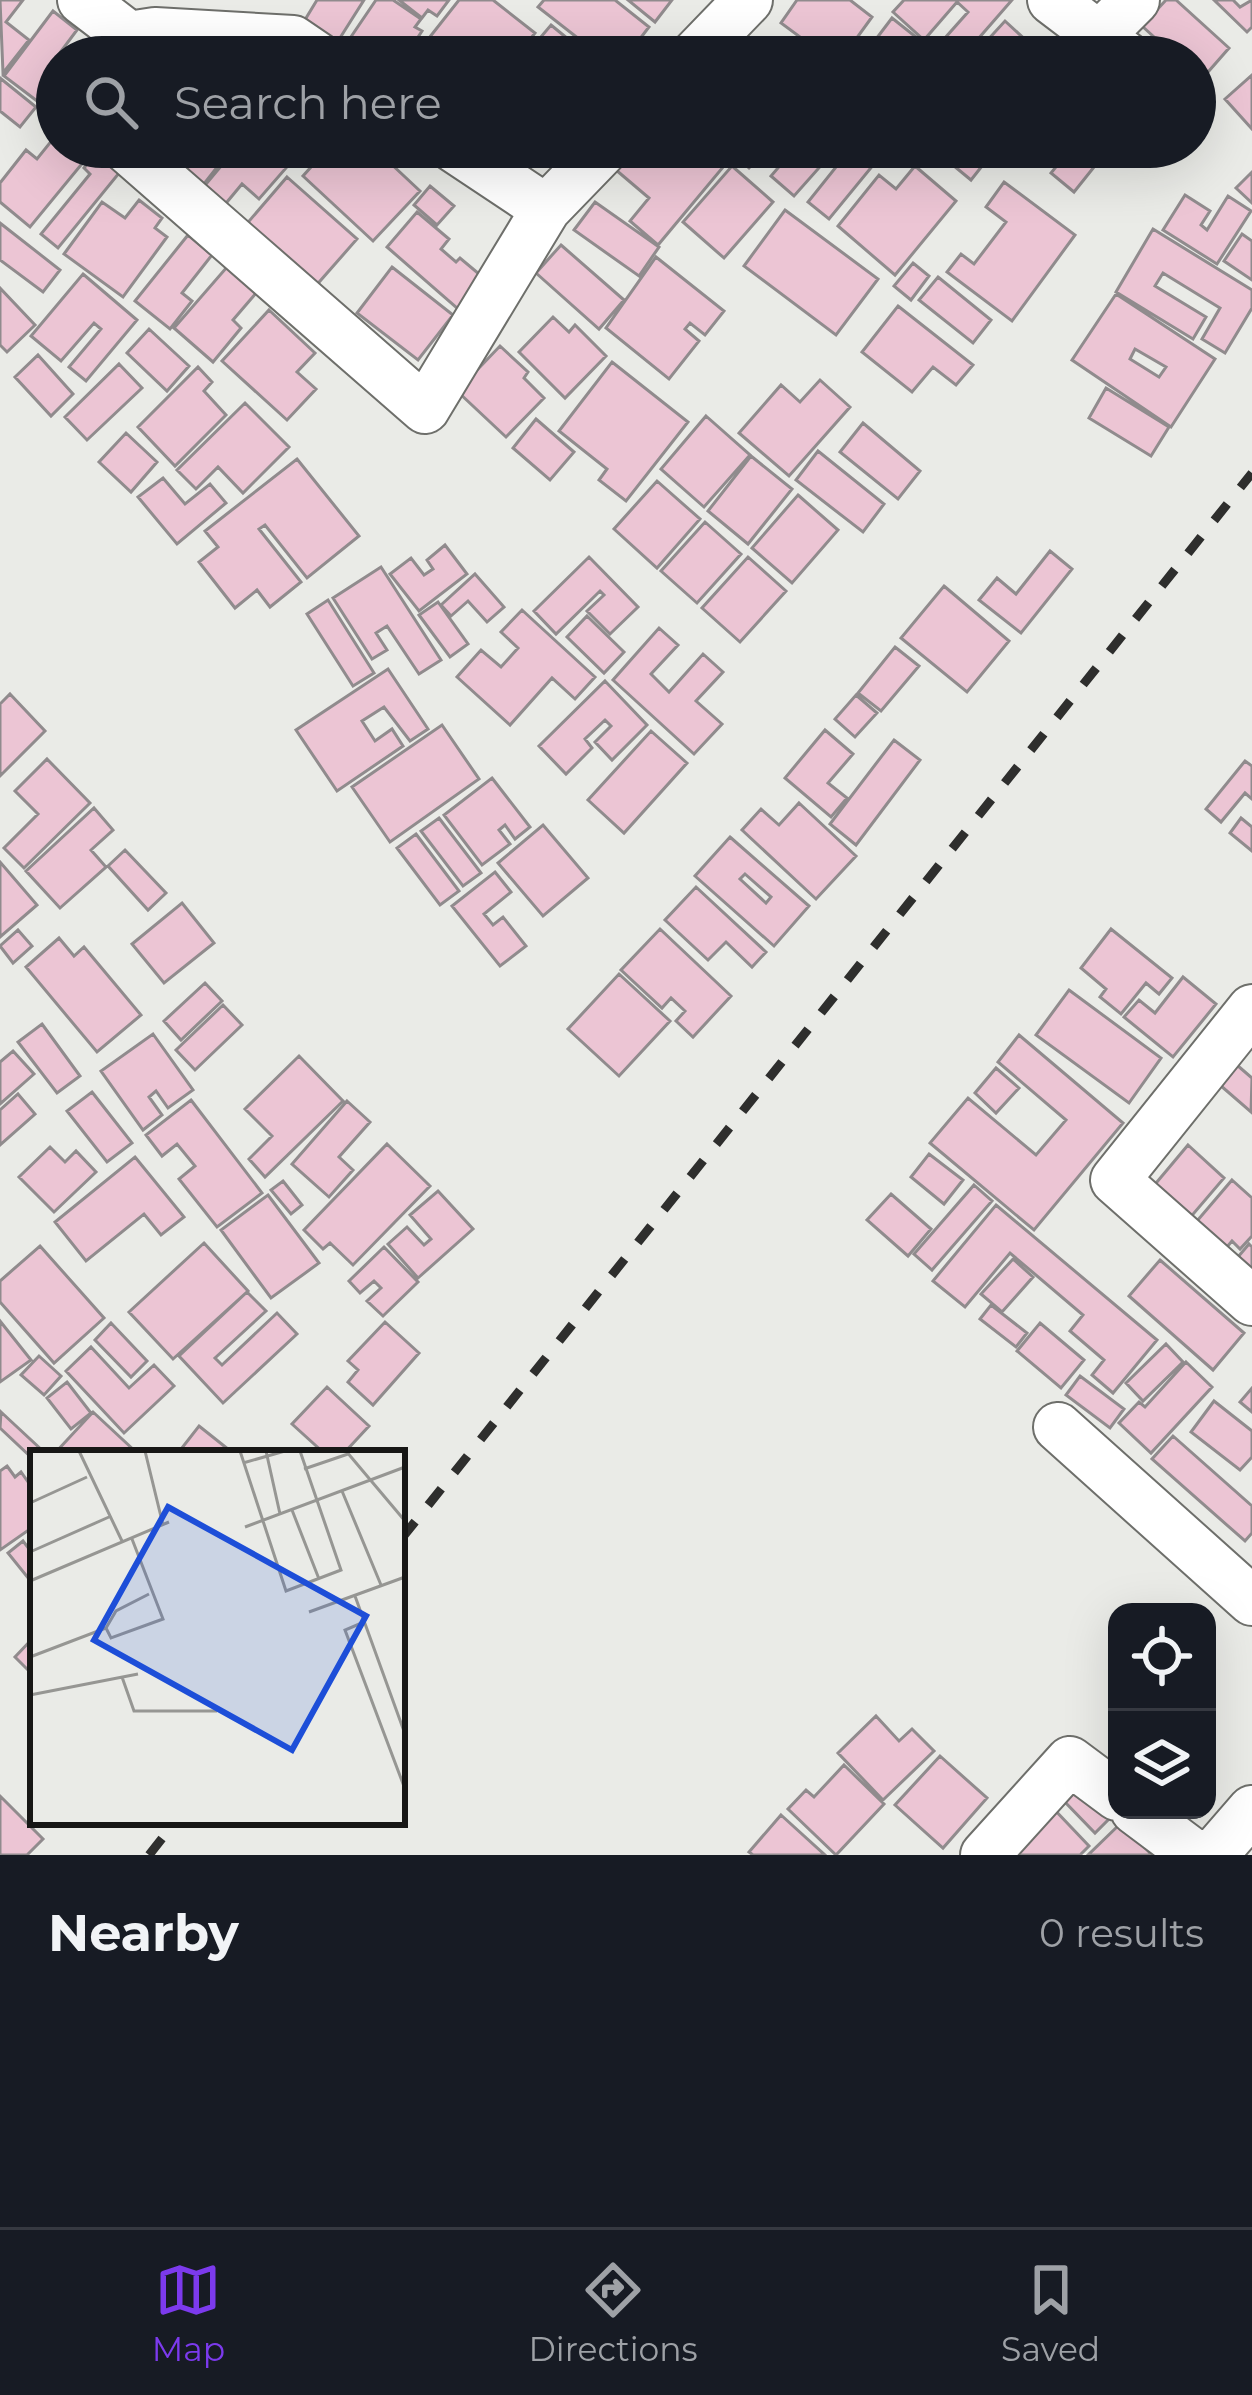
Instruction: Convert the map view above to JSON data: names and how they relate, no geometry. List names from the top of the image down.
{
  "page": {
    "search": "Search here",
    "heading": ["Nearby", "0 results"],
    "nav": ["Map", "Directions", "Saved"]
  }
}
